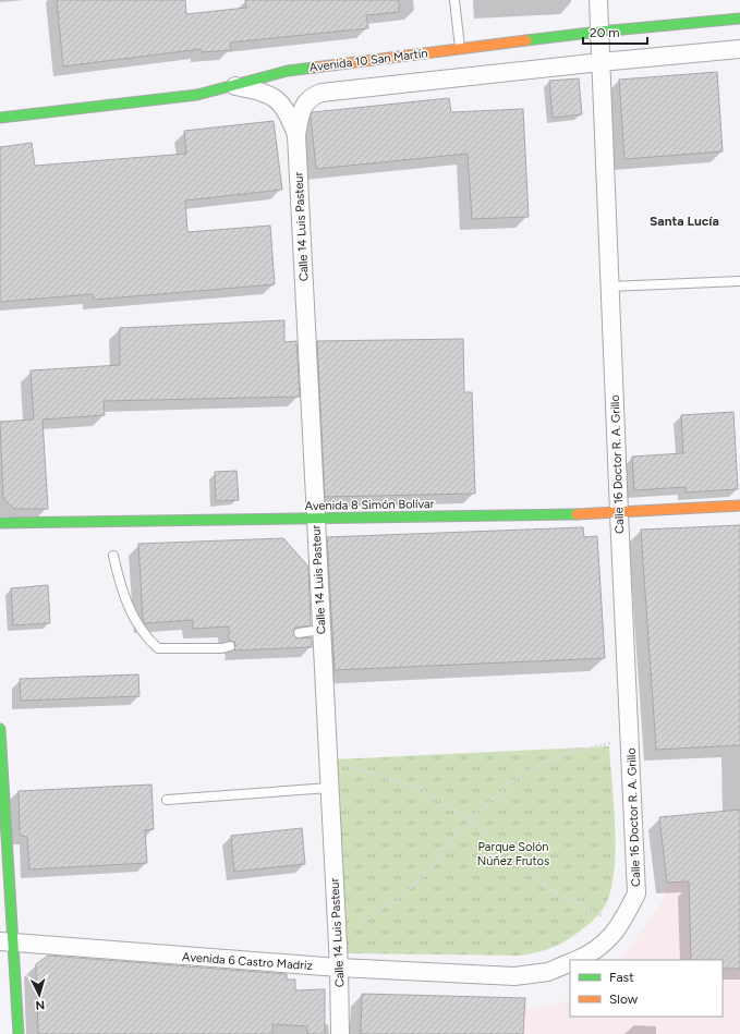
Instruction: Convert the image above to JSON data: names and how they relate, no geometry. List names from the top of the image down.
{
  "streets": {
    "street": [
      "Avenida 10 San Martín",
      "Calle 14 Luis Pasteur",
      "Calle 16 Doctor R. A. Grillo",
      "Avenida 8 Simón Bolívar",
      "Avenida 6 Castro Madriz"
    ]
  },
  "crossings": [
    ["Avenida 10 San Martín", "Calle 14 Luis Pasteur"],
    ["Avenida 10 San Martín", "Calle 16 Doctor R. A. Grillo"],
    ["Calle 14 Luis Pasteur", "Avenida 8 Simón Bolívar"],
    ["Calle 14 Luis Pasteur", "Avenida 6 Castro Madriz"],
    ["Calle 16 Doctor R. A. Grillo", "Avenida 8 Simón Bolívar"]
  ],
  "districts": ["Santa Lucía"],
  "parks": ["Parque Solón Núñez Frutos"],
  "legend": ["Fast", "Slow"],
  "scale_bar": "20 m",
  "north": "bottom"
}
